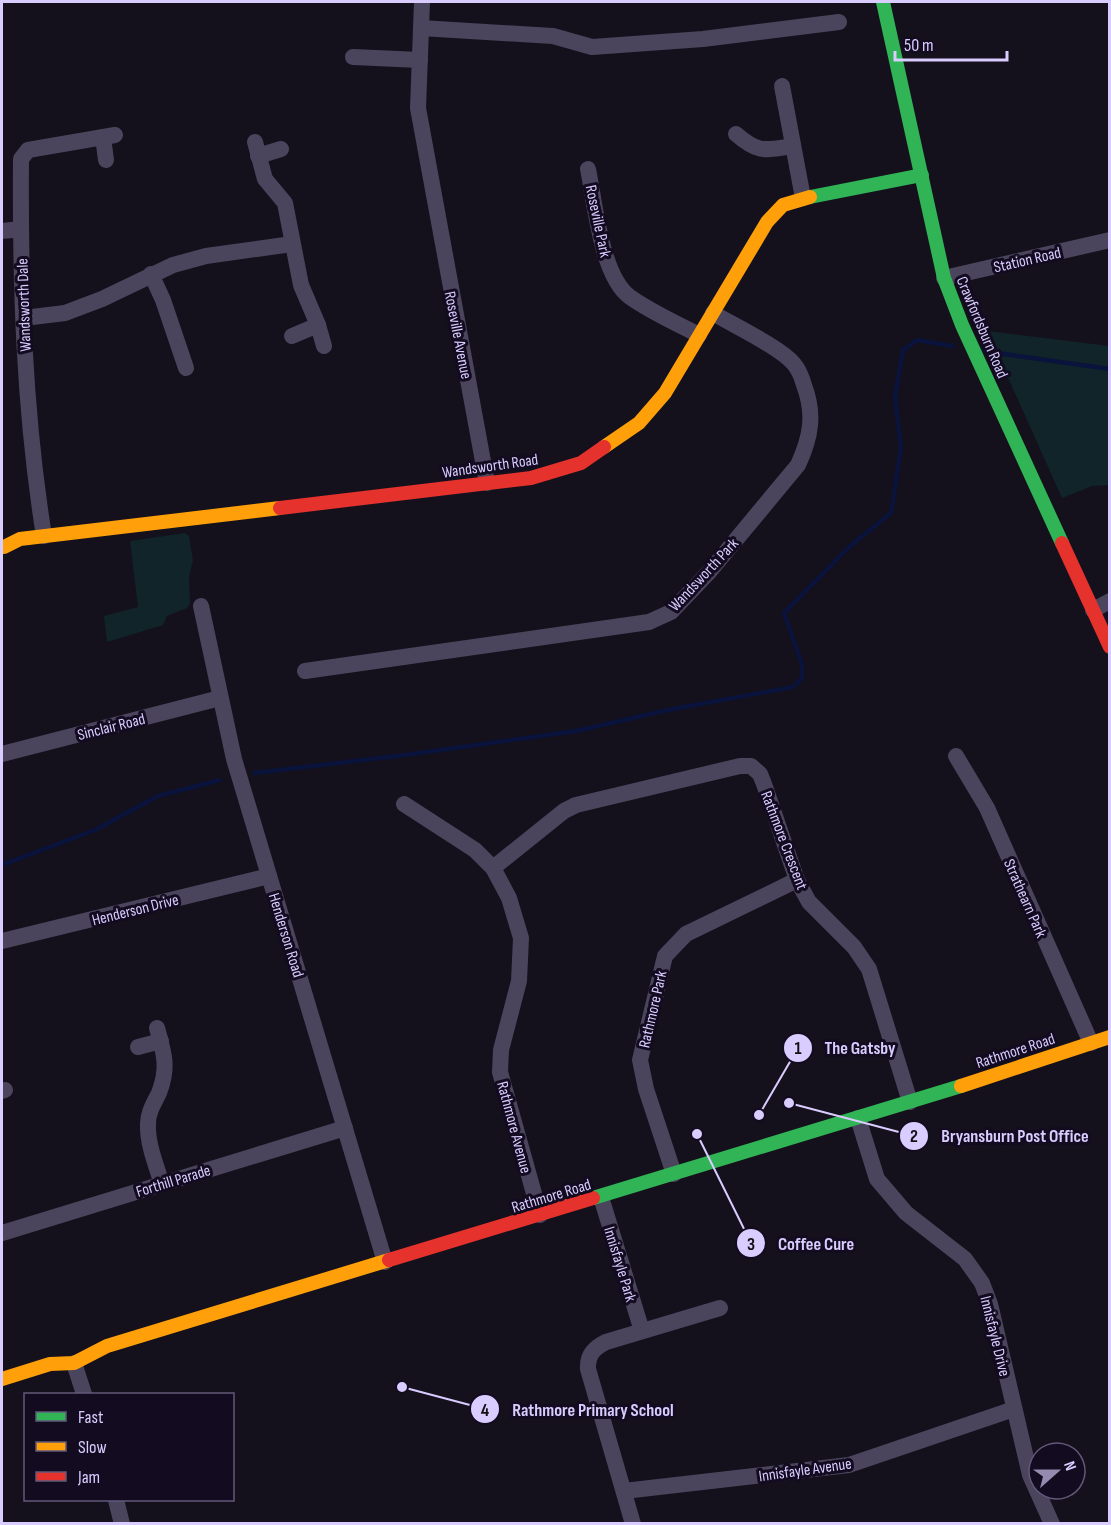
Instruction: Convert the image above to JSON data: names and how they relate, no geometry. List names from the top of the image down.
{
  "streets": {
    "street": [
      "Roseville Park",
      "Station Road",
      "Wandsworth Dale",
      "Crawfordsburn Road",
      "Roseville Avenue",
      "Wandsworth Road",
      "Wandsworth Park",
      "Sinclair Road",
      "Rathmore Crescent",
      "Strathearn Park",
      "Henderson Drive",
      "Henderson Road",
      "Rathmore Park",
      "Rathmore Road",
      "Rathmore Avenue",
      "Forthill Parade",
      "Innisfayle Park",
      "Innisfayle Drive",
      "Innisfayle Avenue"
    ]
  },
  "crossings": [
    ["Roseville Park", "Wandsworth Road"],
    ["Station Road", "Crawfordsburn Road"],
    ["Wandsworth Dale", "Wandsworth Road"],
    ["Crawfordsburn Road", "Wandsworth Road"],
    ["Roseville Avenue", "Wandsworth Road"],
    ["Wandsworth Road", "Wandsworth Park"],
    ["Sinclair Road", "Henderson Road"],
    ["Rathmore Crescent", "Rathmore Park"],
    ["Rathmore Crescent", "Rathmore Road"],
    ["Rathmore Crescent", "Rathmore Avenue"],
    ["Strathearn Park", "Rathmore Road"],
    ["Henderson Drive", "Henderson Road"],
    ["Henderson Road", "Rathmore Road"],
    ["Henderson Road", "Forthill Parade"],
    ["Rathmore Park", "Rathmore Road"],
    ["Rathmore Road", "Rathmore Avenue"],
    ["Rathmore Road", "Innisfayle Park"],
    ["Rathmore Road", "Innisfayle Drive"],
    ["Innisfayle Drive", "Innisfayle Avenue"]
  ],
  "places": [
    "Bryansburn Post Office",
    "The Gatsby",
    "Coffee Cure",
    "Rathmore Primary School"
  ],
  "legend": ["Fast", "Slow", "Jam"],
  "scale_bar": "50 m",
  "north": "right"
}
